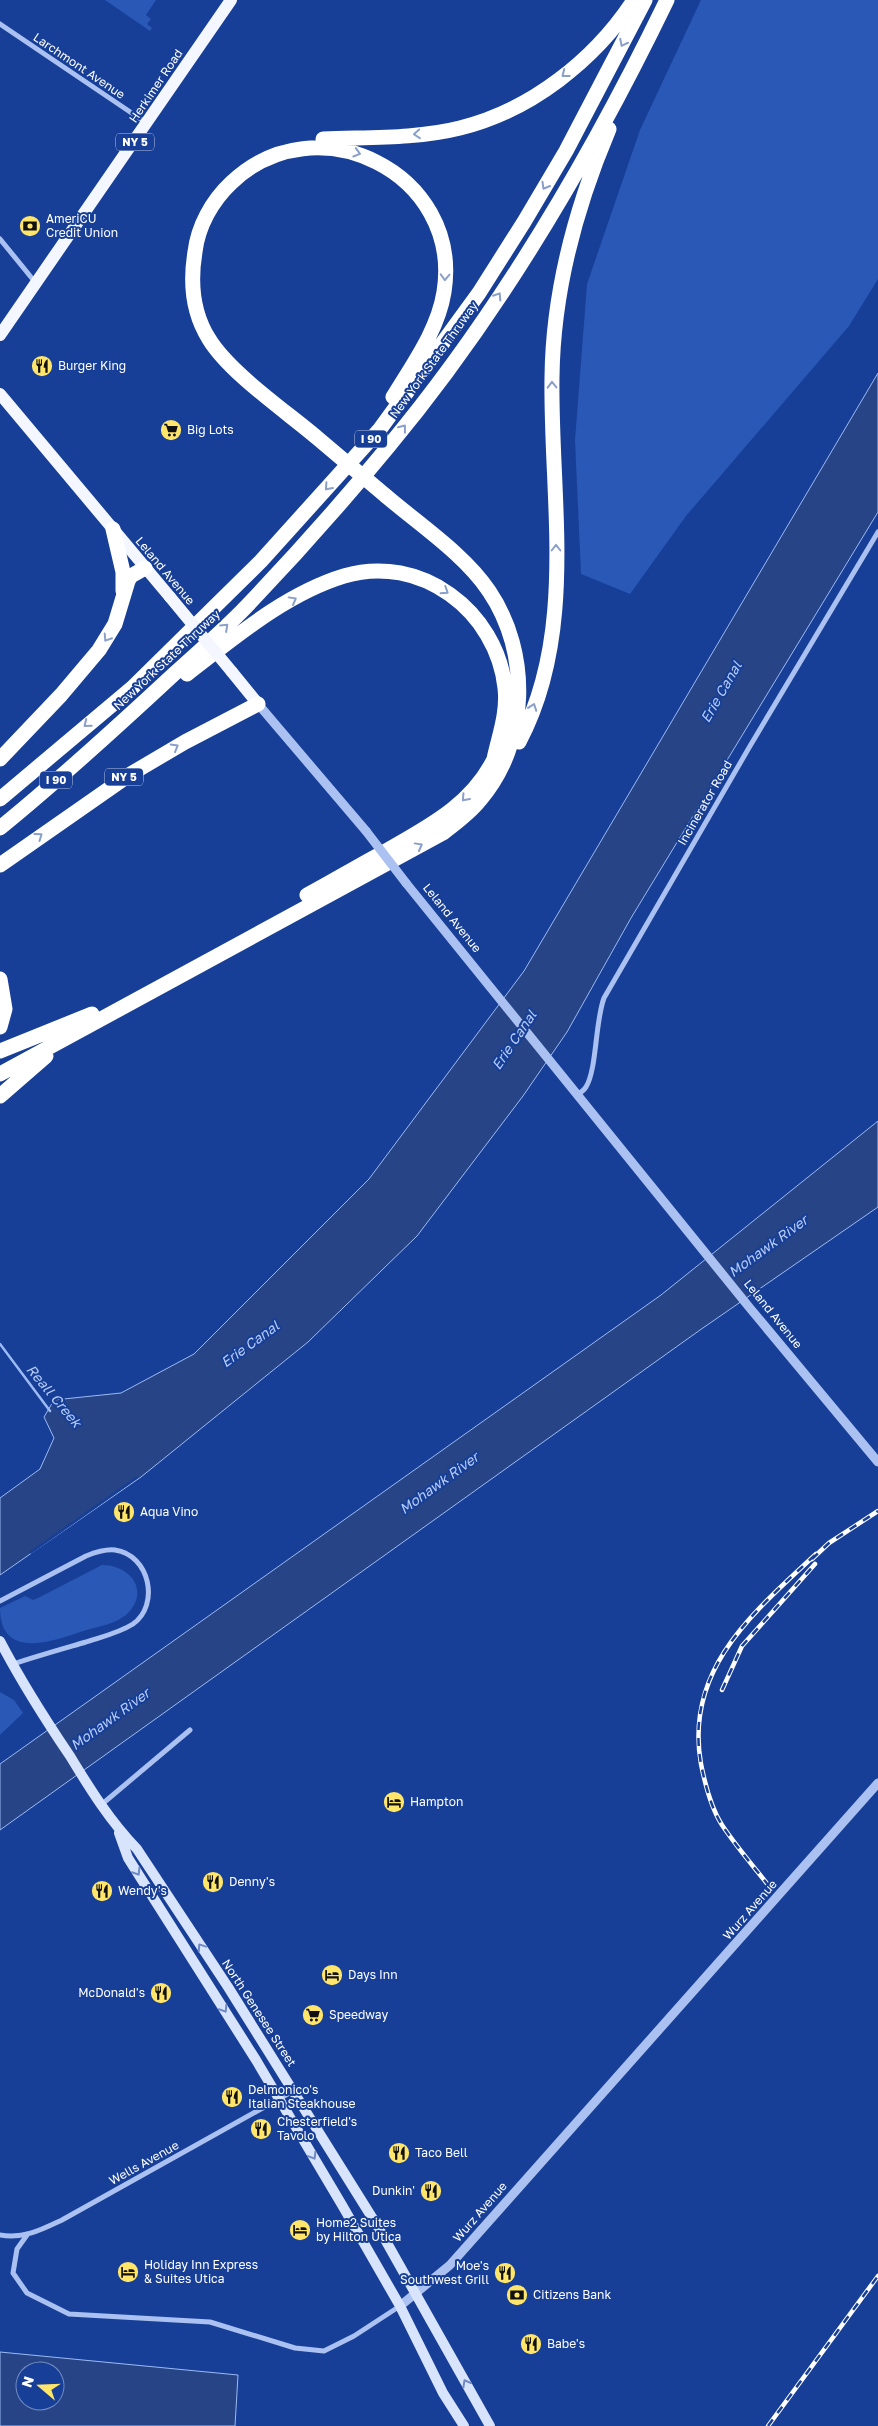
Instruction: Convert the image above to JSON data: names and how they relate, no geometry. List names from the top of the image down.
{
  "streets": {
    "highway": ["NY 5", "New York State Thruway", "I 90"],
    "main road": ["Herkimer Road", "Leland Avenue", "North Genesee Street"],
    "street": [
      "Larchmont Avenue",
      "Incinerator Road",
      "Wurz Avenue",
      "Wells Avenue"
    ]
  },
  "crossings": [
    ["Larchmont Avenue", "Herkimer Road"],
    ["NY 5", "Leland Avenue"],
    ["Leland Avenue", "Incinerator Road"],
    ["Wurz Avenue", "North Genesee Street"],
    ["Wurz Avenue", "Wells Avenue"],
    ["North Genesee Street", "Wells Avenue"]
  ],
  "water": ["Erie Canal", "Mohawk River", "Reall Creek"],
  "places": {
    "bank": ["AmeriCU Credit Union", "Citizens Bank"],
    "restaurant": [
      "Burger King",
      "Aqua Vino",
      "Denny's",
      "Wendy's",
      "McDonald's",
      "Delmonico's Italian Steakhouse",
      "Chesterfield's Tavolo",
      "Taco Bell",
      "Dunkin'",
      "Moe's Southwest Grill",
      "Babe's"
    ],
    "supermarket": ["Big Lots", "Speedway"],
    "hotel": [
      "Hampton",
      "Days Inn",
      "Home2 Suites by Hilton Utica",
      "Holiday Inn Express & Suites Utica"
    ]
  },
  "north": "left"
}
